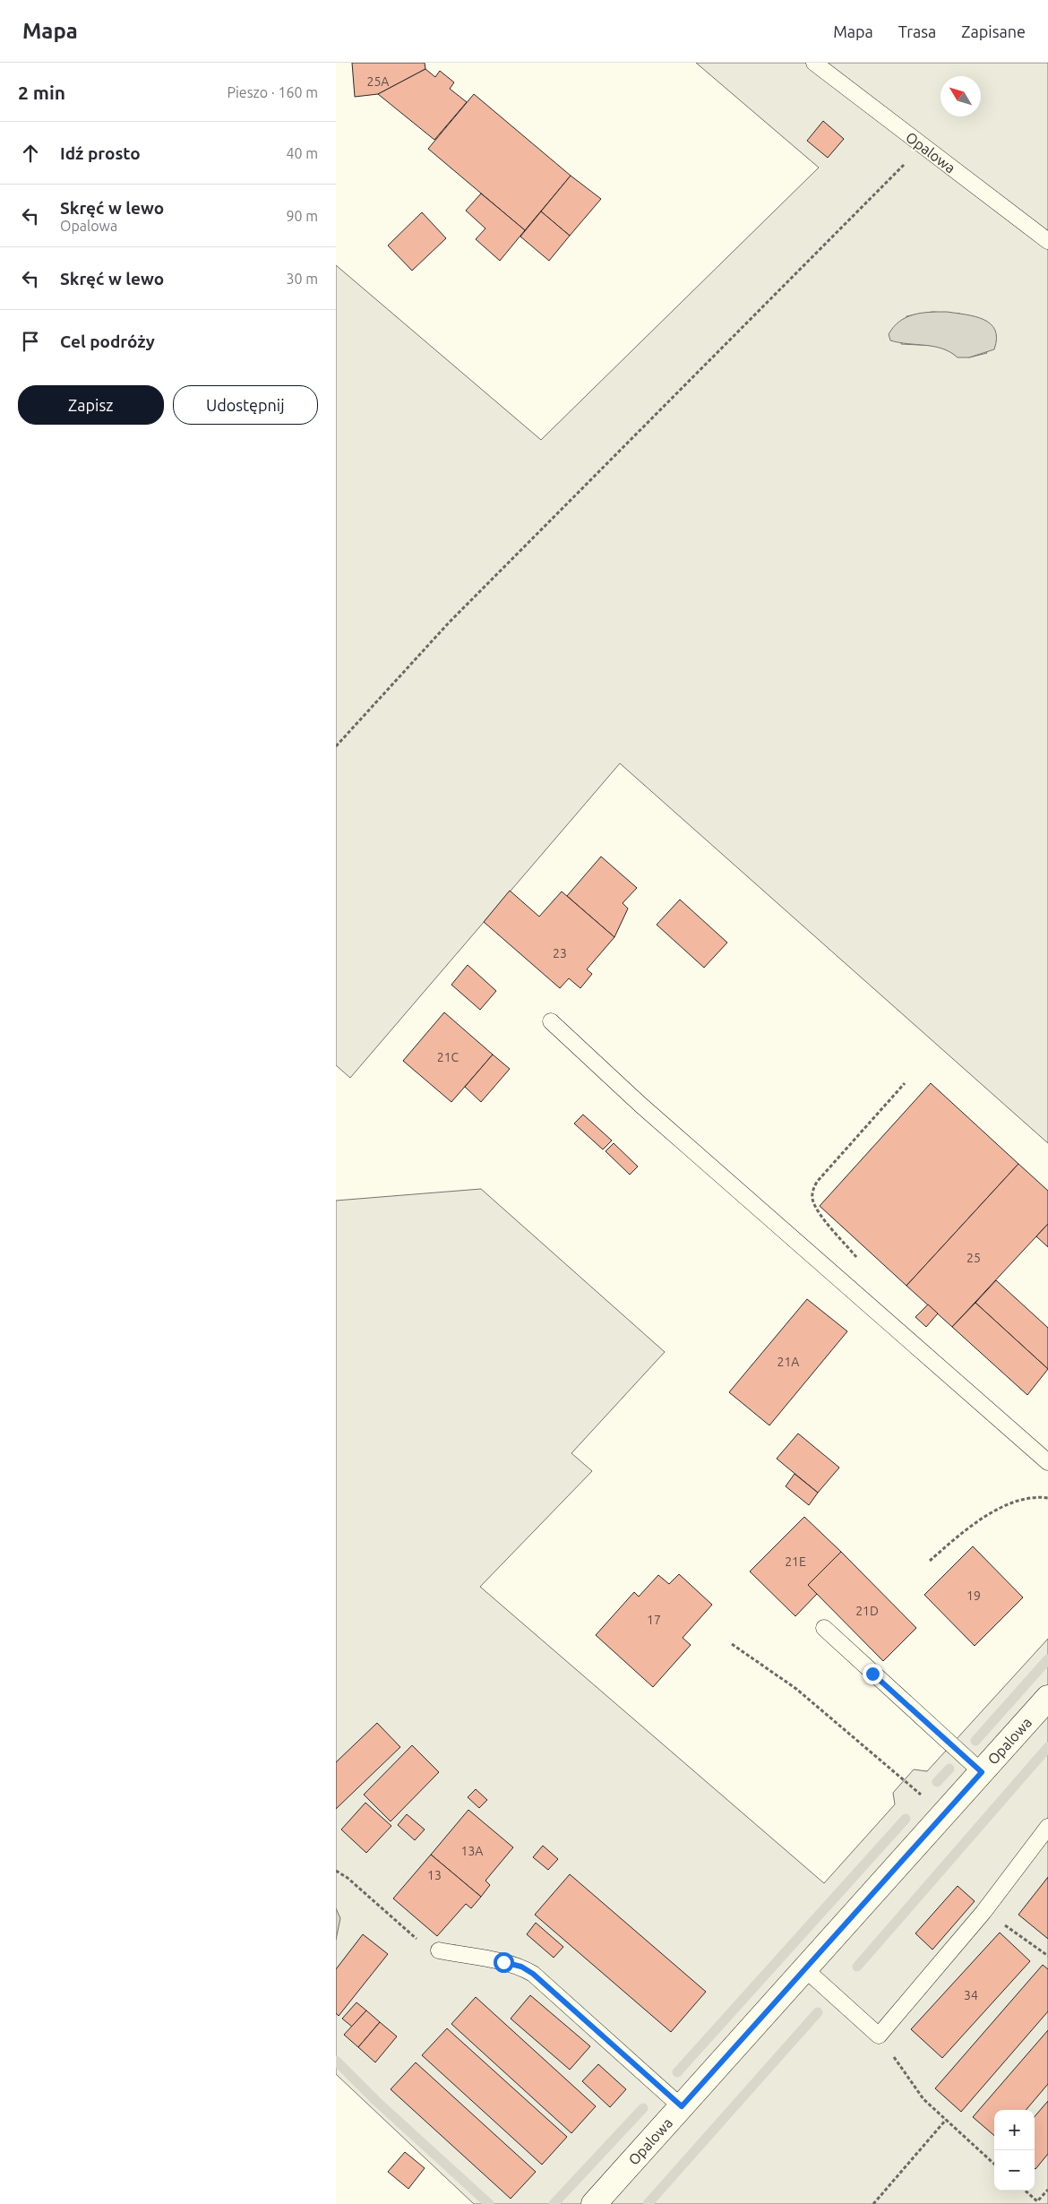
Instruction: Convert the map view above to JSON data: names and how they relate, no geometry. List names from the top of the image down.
{
  "streets": {
    "street": ["Opalowa"]
  },
  "house_numbers": [
    "25A",
    "23",
    "21C",
    "25",
    "21A",
    "21E",
    "19",
    "21D",
    "17",
    "13A",
    "13",
    "34"
  ],
  "north": "top left",
  "page": {
    "header": "Mapa",
    "nav": ["Mapa", "Trasa", "Zapisane"],
    "heading": ["2 min", "Pieszo · 160 m"],
    "list": [
      ["Idź prosto", "40 m"],
      ["Skręć w lewo", "Opalowa", "90 m"],
      ["Skręć w lewo", "30 m"],
      "Cel podróży"
    ],
    "buttons": ["Zapisz", "Udostępnij"],
    "map_buttons": ["+", "−"]
  }
}
